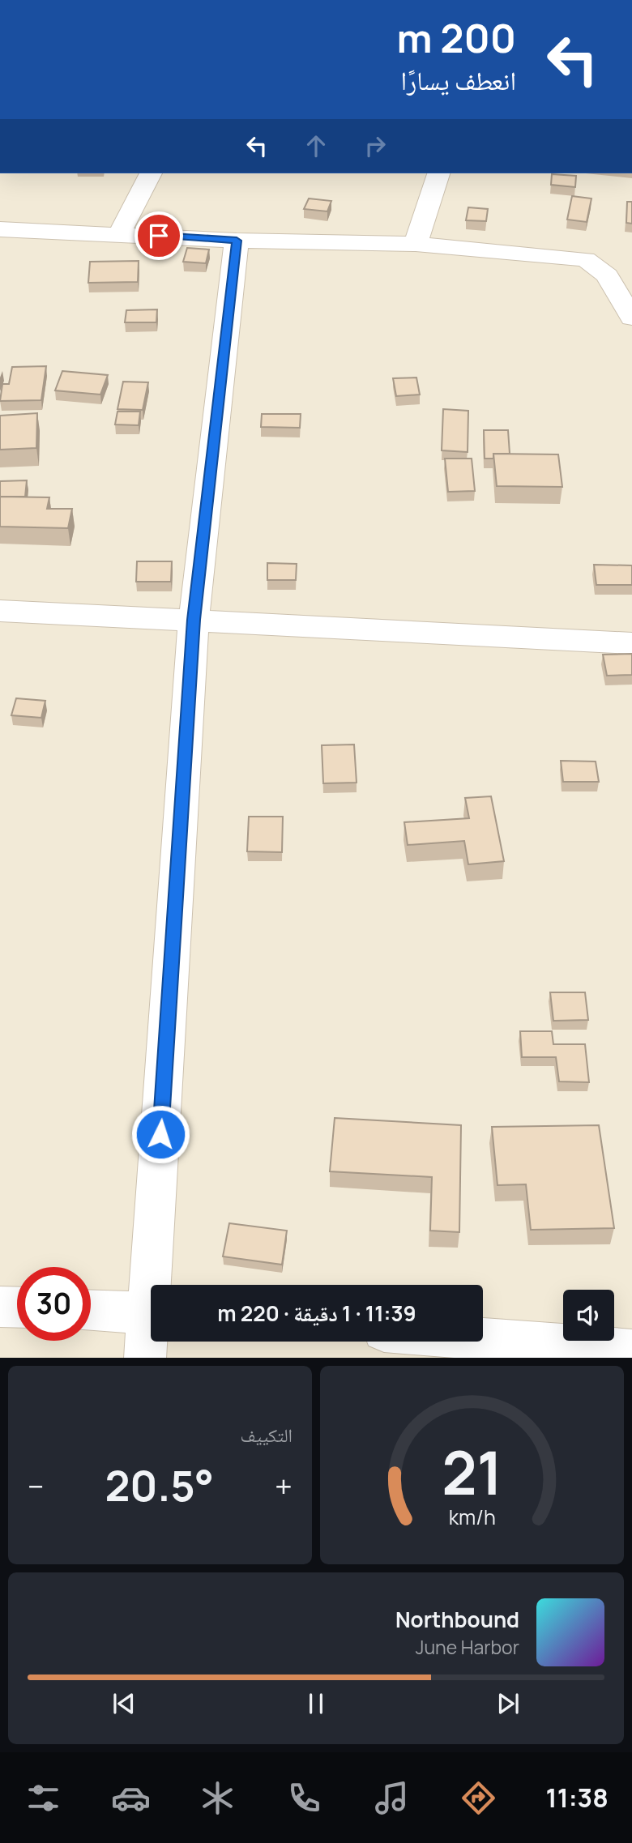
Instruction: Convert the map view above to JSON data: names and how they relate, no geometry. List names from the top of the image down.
{
  "page": {
    "turn": ["200 m", "انعطف يسارًا"],
    "limit": "30",
    "trip": "11:39 · 1 دقيقة · 220 m",
    "tile": "التكييف",
    "heat": ["−", "20.5°", "+"],
    "song": ["Northbound", "June Harbor"],
    "tabs": "11:38",
    "gauge": ["21", "km/h"]
  }
}
